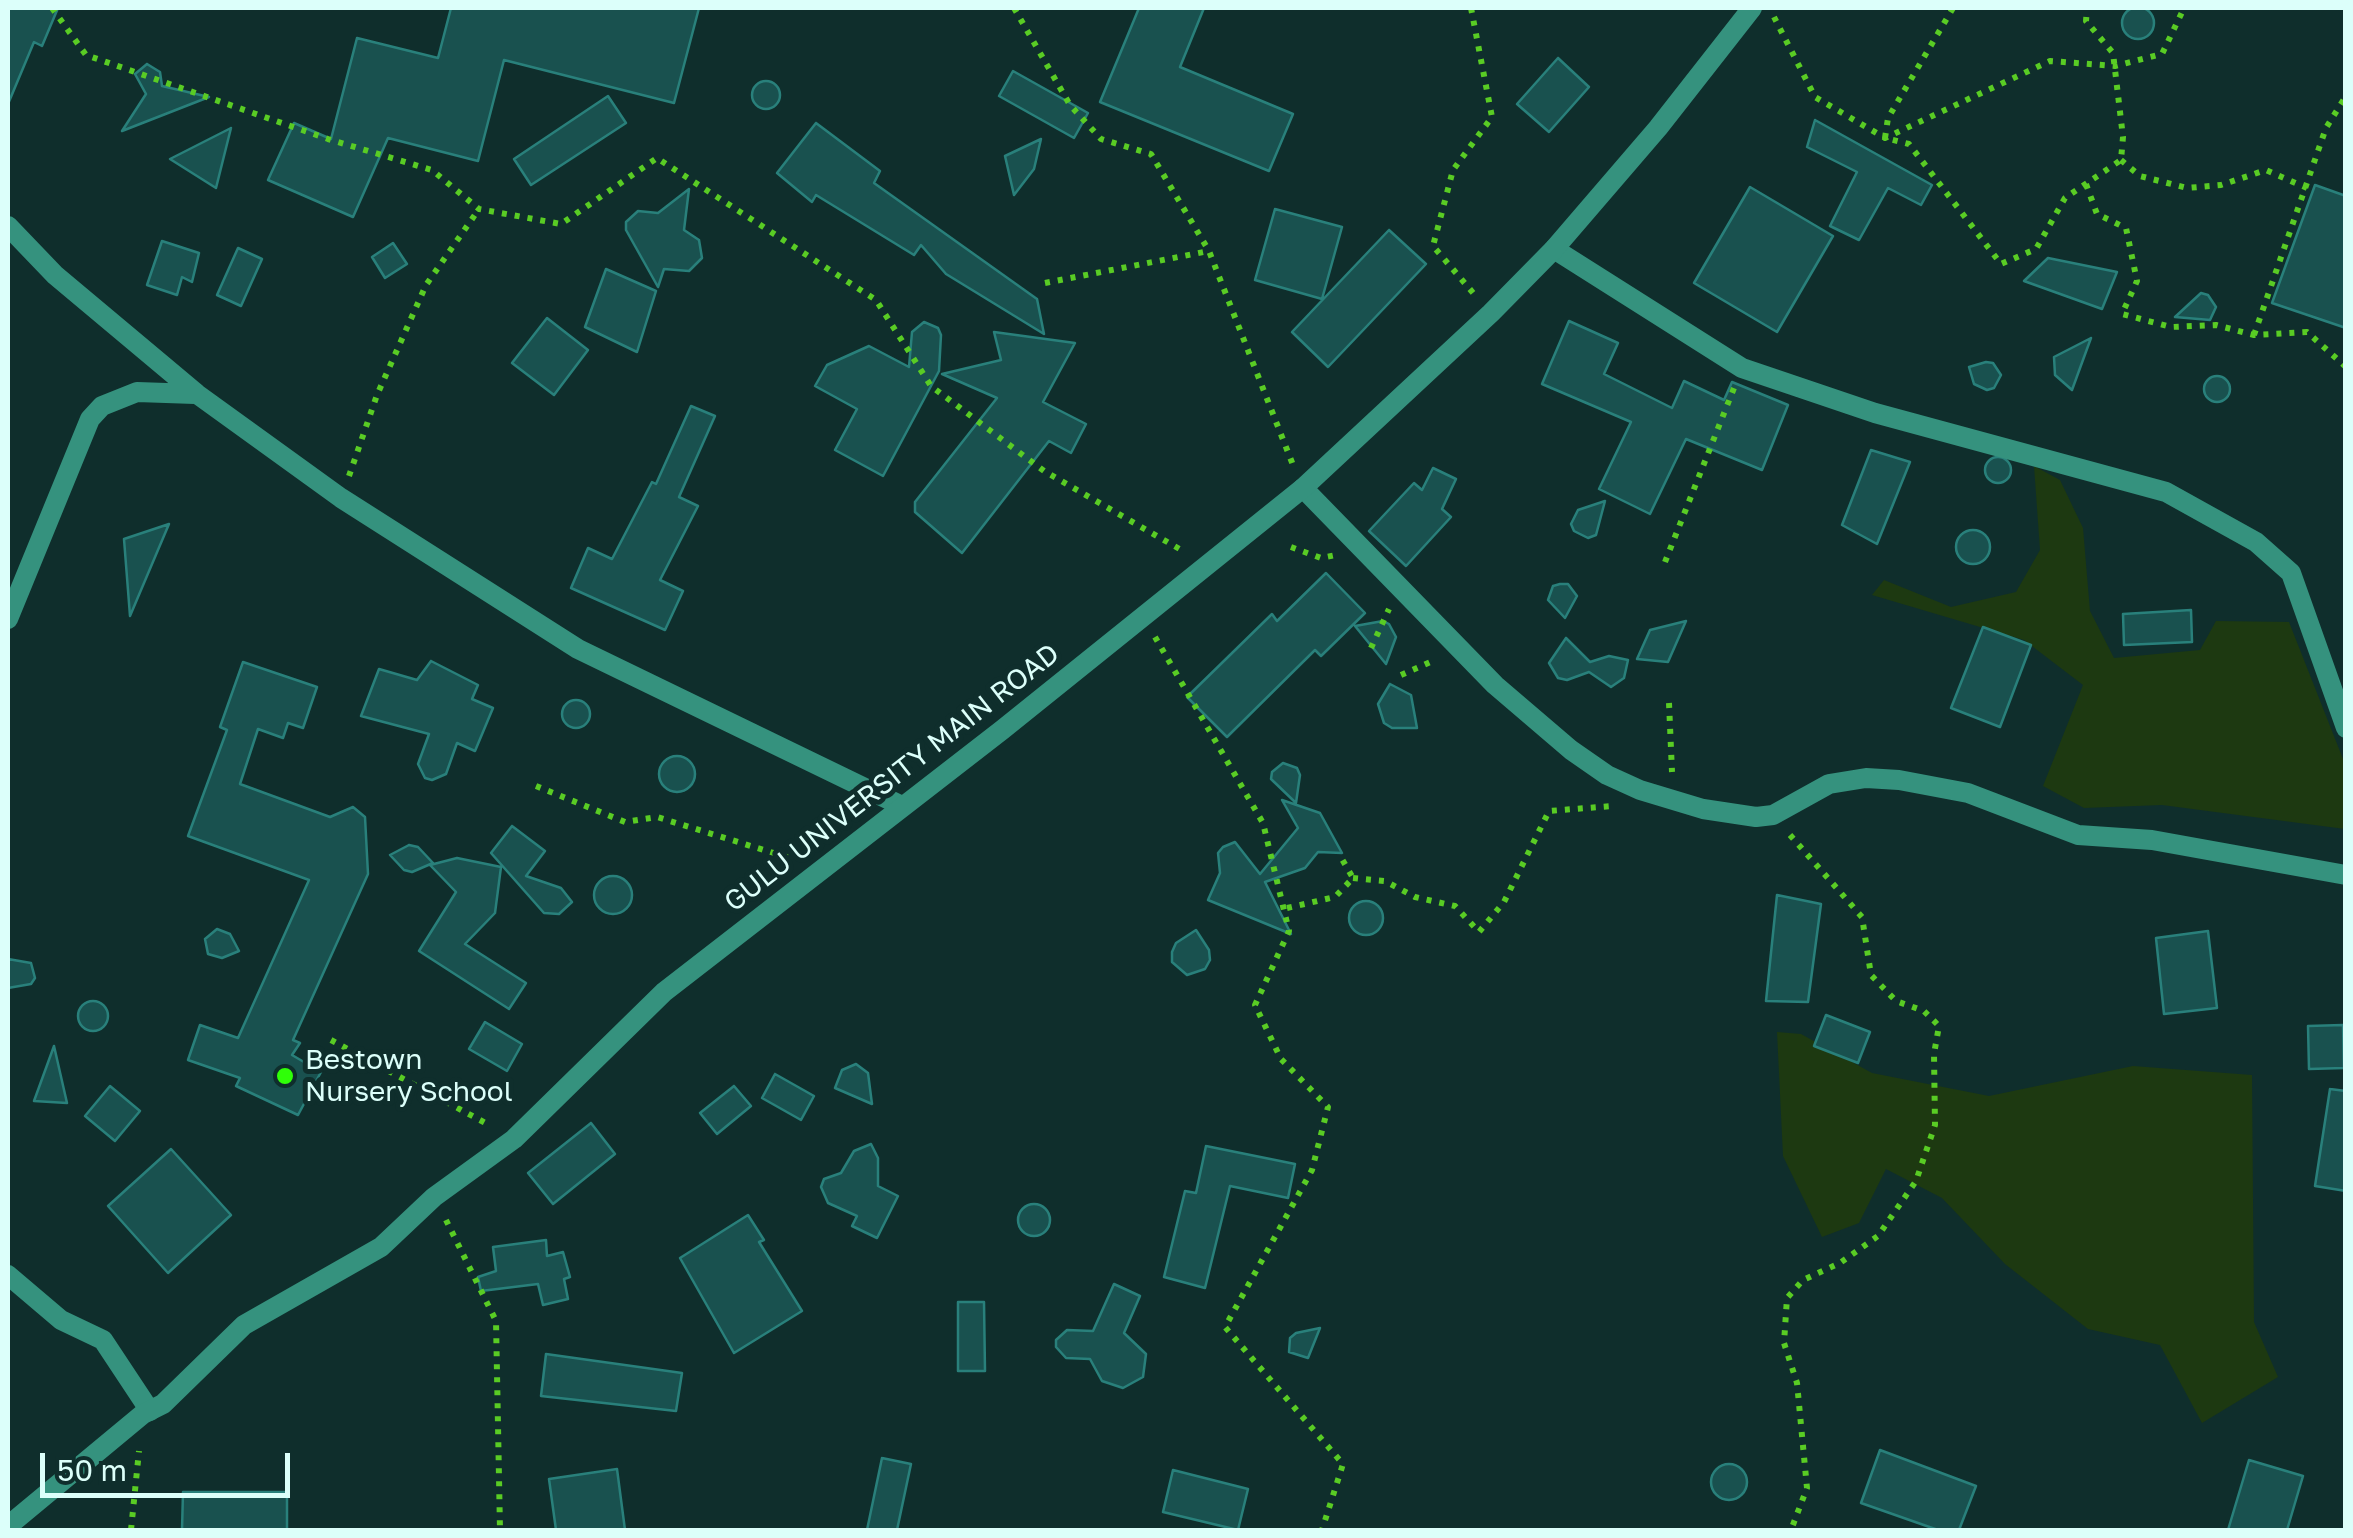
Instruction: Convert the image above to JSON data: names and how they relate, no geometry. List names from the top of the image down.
{
  "streets": {
    "street": ["GULU UNIVERSITY MAIN ROAD"]
  },
  "places": ["Bestown Nursery School"],
  "scale_bar": "50 m"
}
